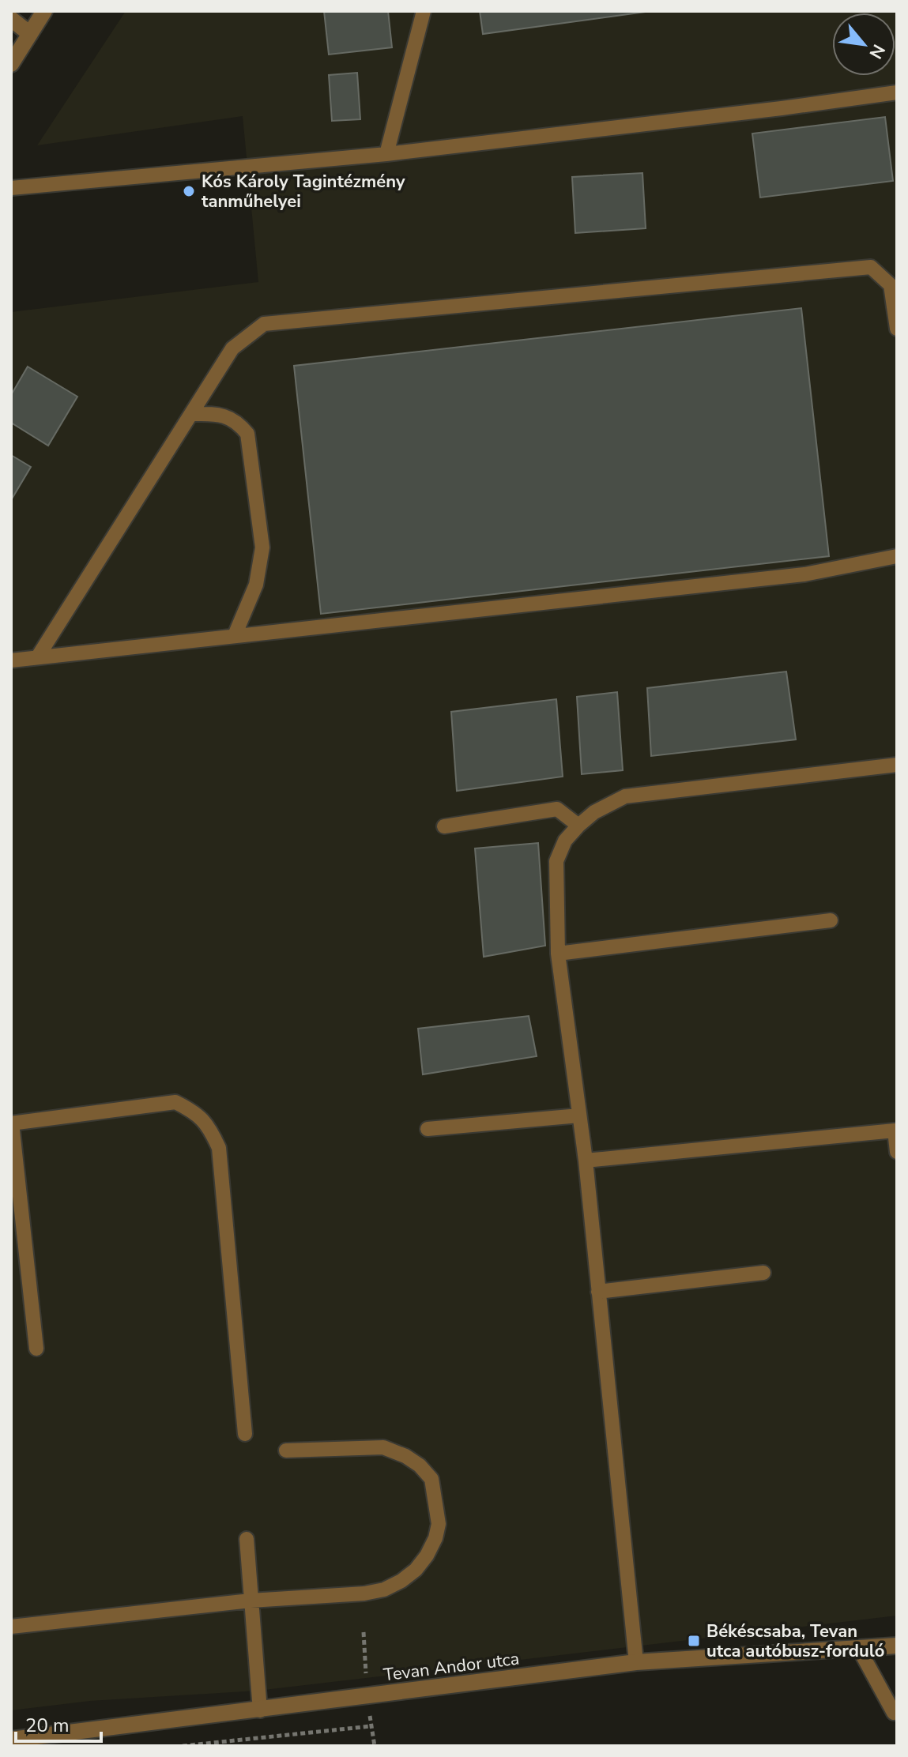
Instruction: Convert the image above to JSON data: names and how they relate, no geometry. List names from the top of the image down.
{
  "streets": {
    "street": ["Tevan Andor utca"]
  },
  "places": {
    "other": ["Kós Károly Tagintézmény tanműhelyei"],
    "transit": ["Békéscsaba, Tevan utca autóbusz-forduló"]
  },
  "scale_bar": "20 m",
  "north": "bottom right"
}
